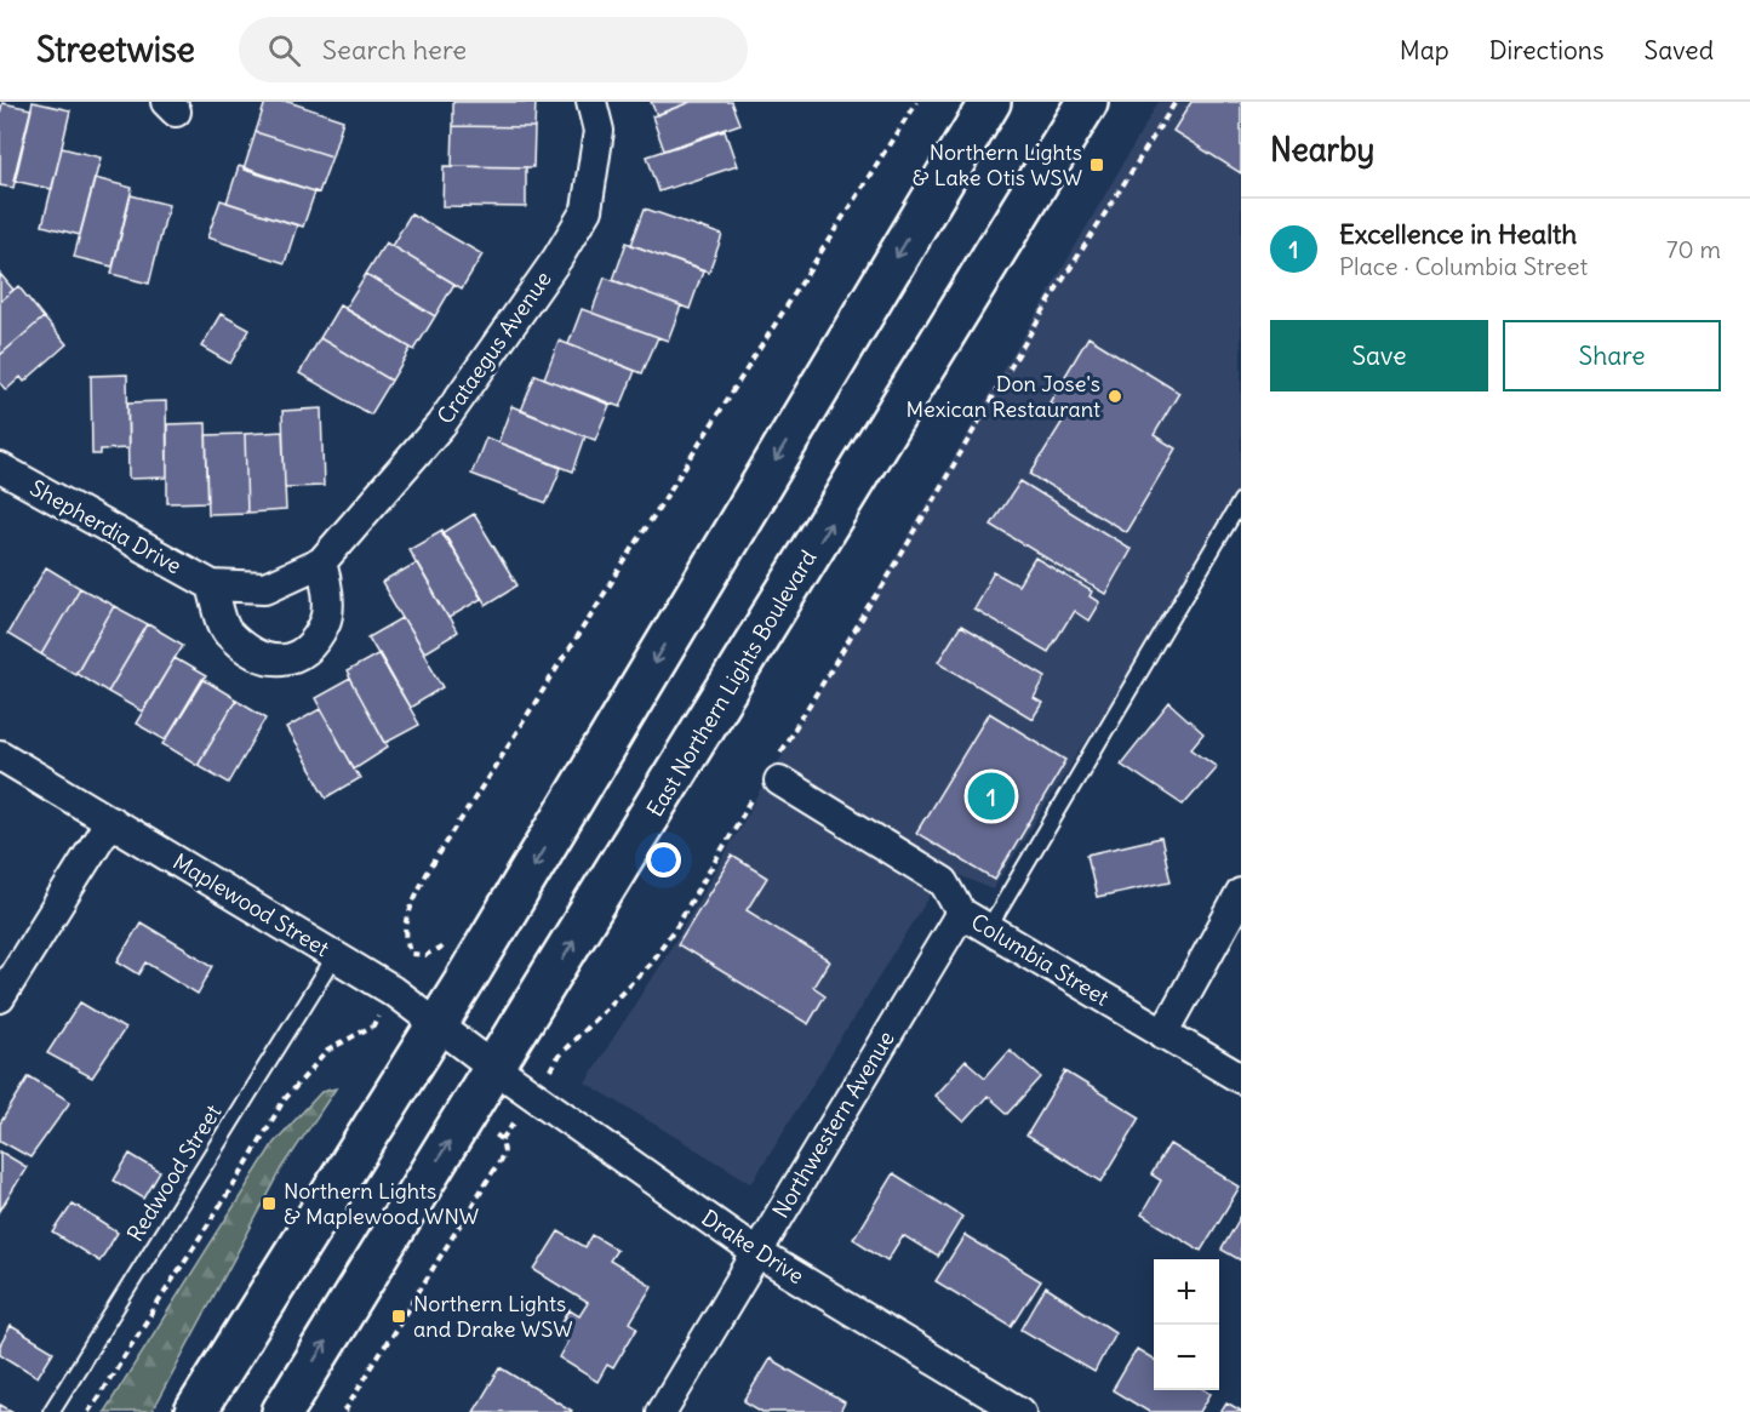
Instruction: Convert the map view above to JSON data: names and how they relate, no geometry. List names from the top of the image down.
{
  "streets": {
    "main road": ["East Northern Lights Boulevard"],
    "street": [
      "Crataegus Avenue",
      "Shepherdia Drive",
      "Maplewood Street",
      "Columbia Street",
      "Northwestern Avenue",
      "Drake Drive"
    ],
    "lane": ["Redwood Street"]
  },
  "crossings": [
    ["East Northern Lights Boulevard", "Maplewood Street"],
    ["East Northern Lights Boulevard", "Drake Drive"],
    ["Maplewood Street", "Redwood Street"],
    ["Maplewood Street", "Drake Drive"],
    ["Columbia Street", "Northwestern Avenue"],
    ["Northwestern Avenue", "Drake Drive"]
  ],
  "places": {
    "transit": ["Northern Lights & Lake Otis WSW", "Northern Lights & Maplewood WNW", "Northern Lights and Drake WSW"],
    "other": ["Don Jose's Mexican Restaurant"]
  },
  "page": {
    "header": "Streetwise",
    "search": "Search here",
    "nav": ["Map", "Directions", "Saved"],
    "heading": "Nearby",
    "list": [
      {
        "mark": "1",
        "name": "Excellence in Health",
        "note": "Place · Columbia Street",
        "value": "70 m"
      }
    ],
    "buttons": ["Save", "Share"],
    "pins": "1",
    "map_buttons": ["+", "−"]
  }
}
